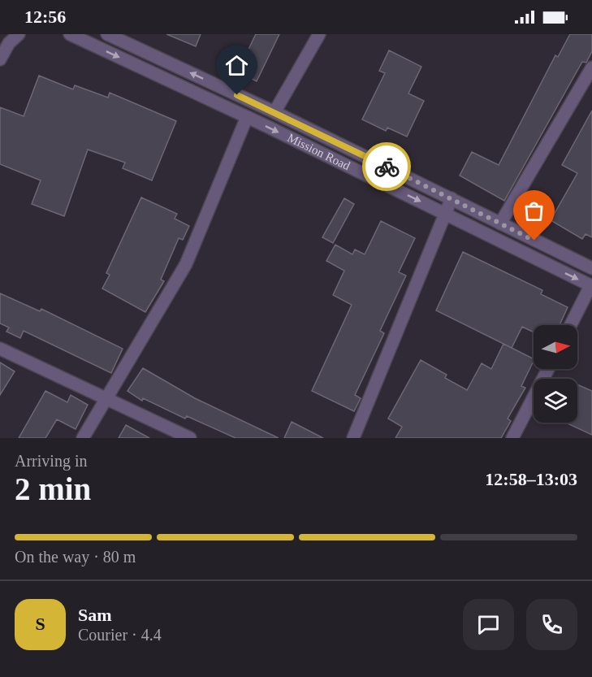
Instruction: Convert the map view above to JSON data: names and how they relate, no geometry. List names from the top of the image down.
{
  "streets": {
    "street": ["Mission Road"]
  },
  "north": "right",
  "page": {
    "status": "12:56",
    "heading": ["2 min", "Arriving in", "12:58–13:03"],
    "panel": ["Sam", "Courier · 4.4"],
    "bar": "On the way · 80 m",
    "round": "S"
  }
}
